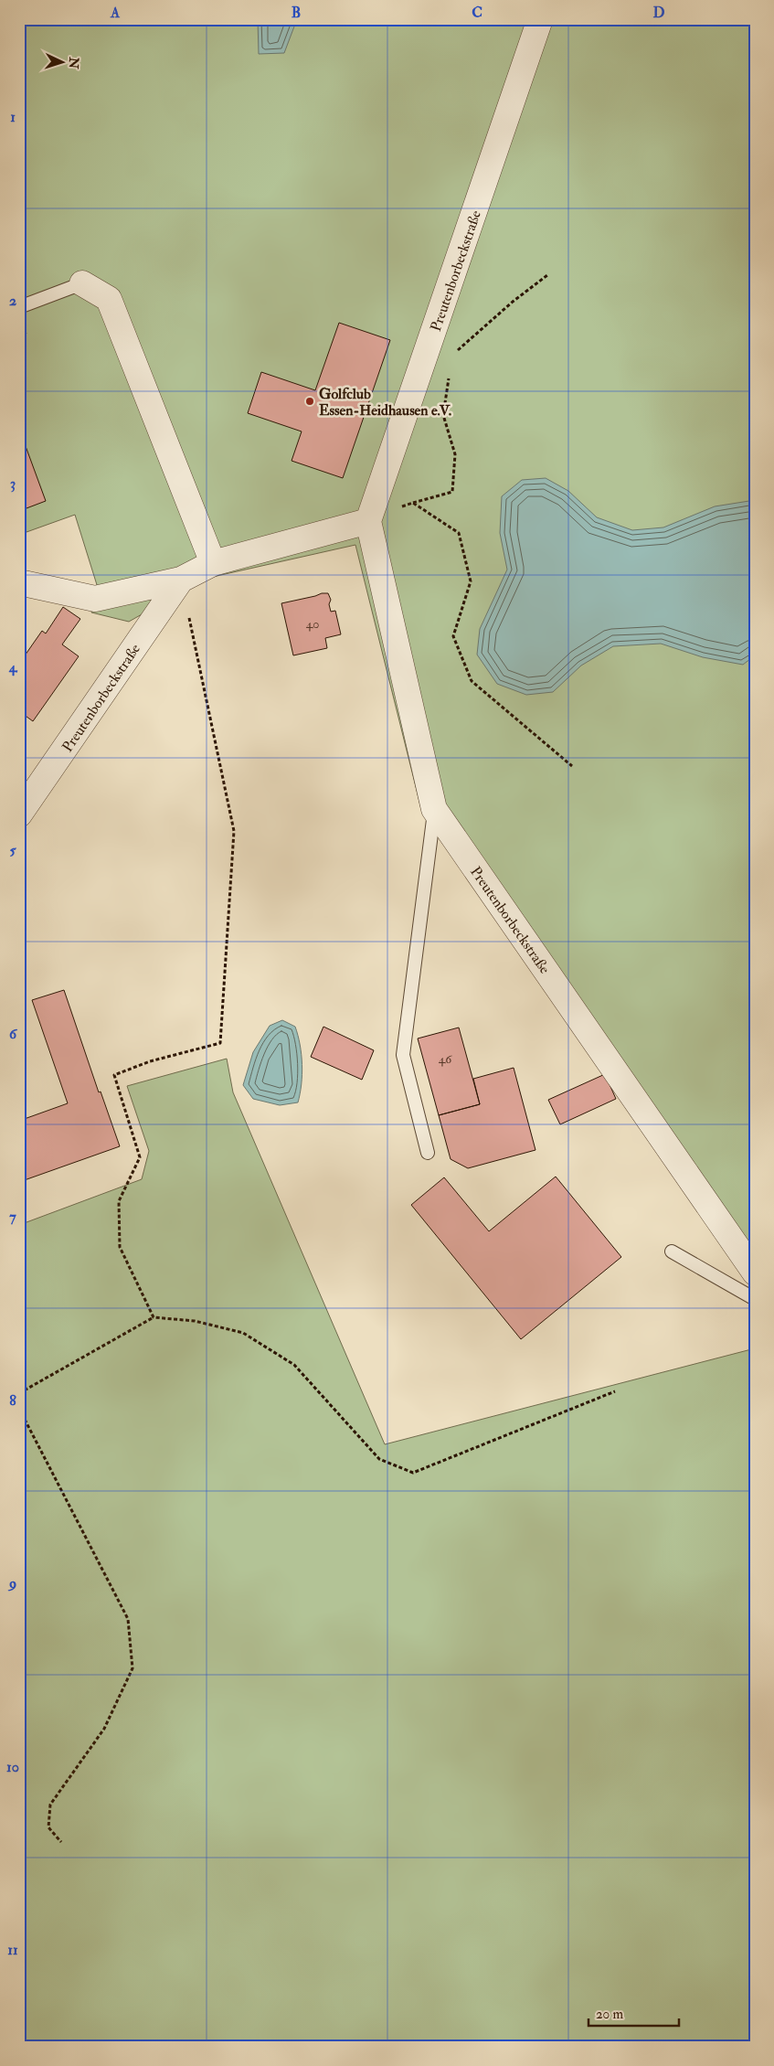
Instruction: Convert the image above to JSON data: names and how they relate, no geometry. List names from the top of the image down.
{
  "streets": {
    "street": ["Preutenborbeckstraße"]
  },
  "places": ["Golfclub Essen-Heidhausen e.V."],
  "house_numbers": ["40", "46"],
  "scale_bar": "20 m",
  "north": "right",
  "grid": {
    "columns": [
      "A",
      "B",
      "C",
      "D"
    ],
    "rows": [
      "1",
      "2",
      "3",
      "4",
      "5",
      "6",
      "7",
      "8",
      "9",
      "10",
      "11"
    ]
  }
}
